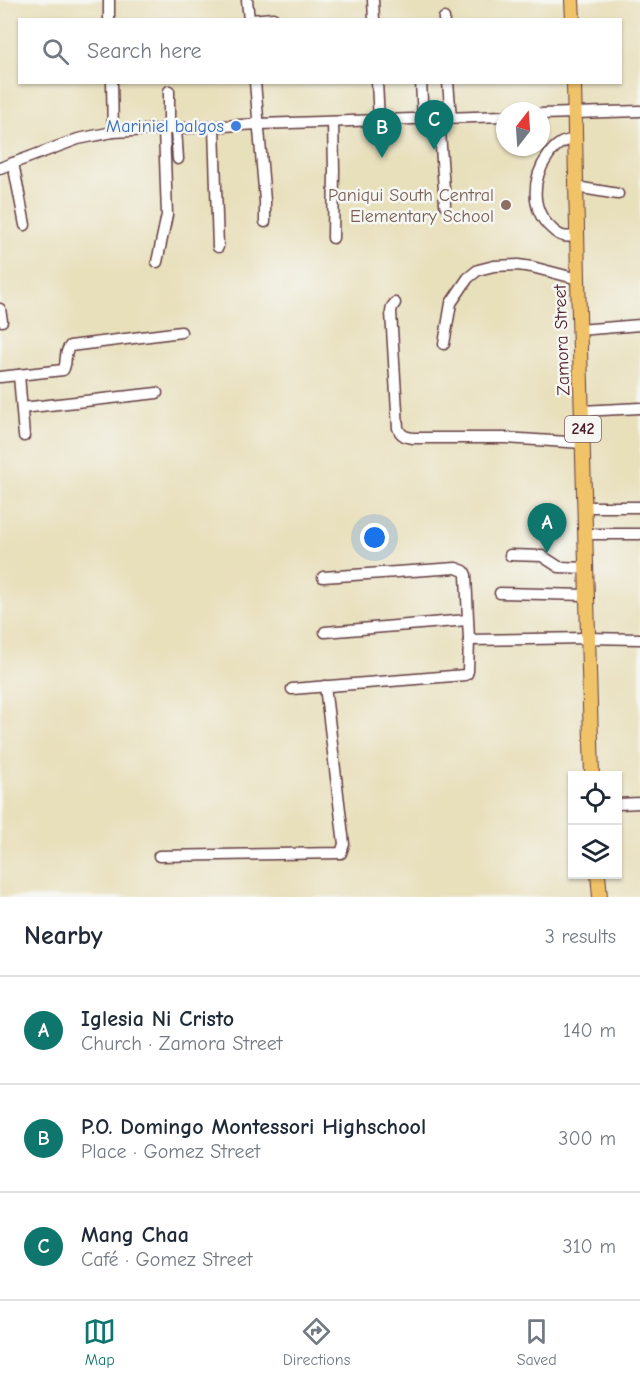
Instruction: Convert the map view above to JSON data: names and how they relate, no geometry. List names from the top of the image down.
{
  "streets": {
    "main road": ["Zamora Street", "242"]
  },
  "places": ["Mariniel balgos", "Paniqui South Central Elementary School"],
  "north": "top",
  "page": {
    "search": "Search here",
    "pins": ["C", "B", "A"],
    "heading": ["Nearby", "3 results"],
    "list": [
      {
        "mark": "A",
        "name": "Iglesia Ni Cristo",
        "note": "Church · Zamora Street",
        "value": "140 m"
      },
      {
        "mark": "B",
        "name": "P.O. Domingo Montessori Highschool",
        "note": "Place · Gomez Street",
        "value": "300 m"
      },
      {
        "mark": "C",
        "name": "Mang Chaa",
        "note": "Café · Gomez Street",
        "value": "310 m"
      }
    ],
    "nav": ["Map", "Directions", "Saved"]
  }
}
